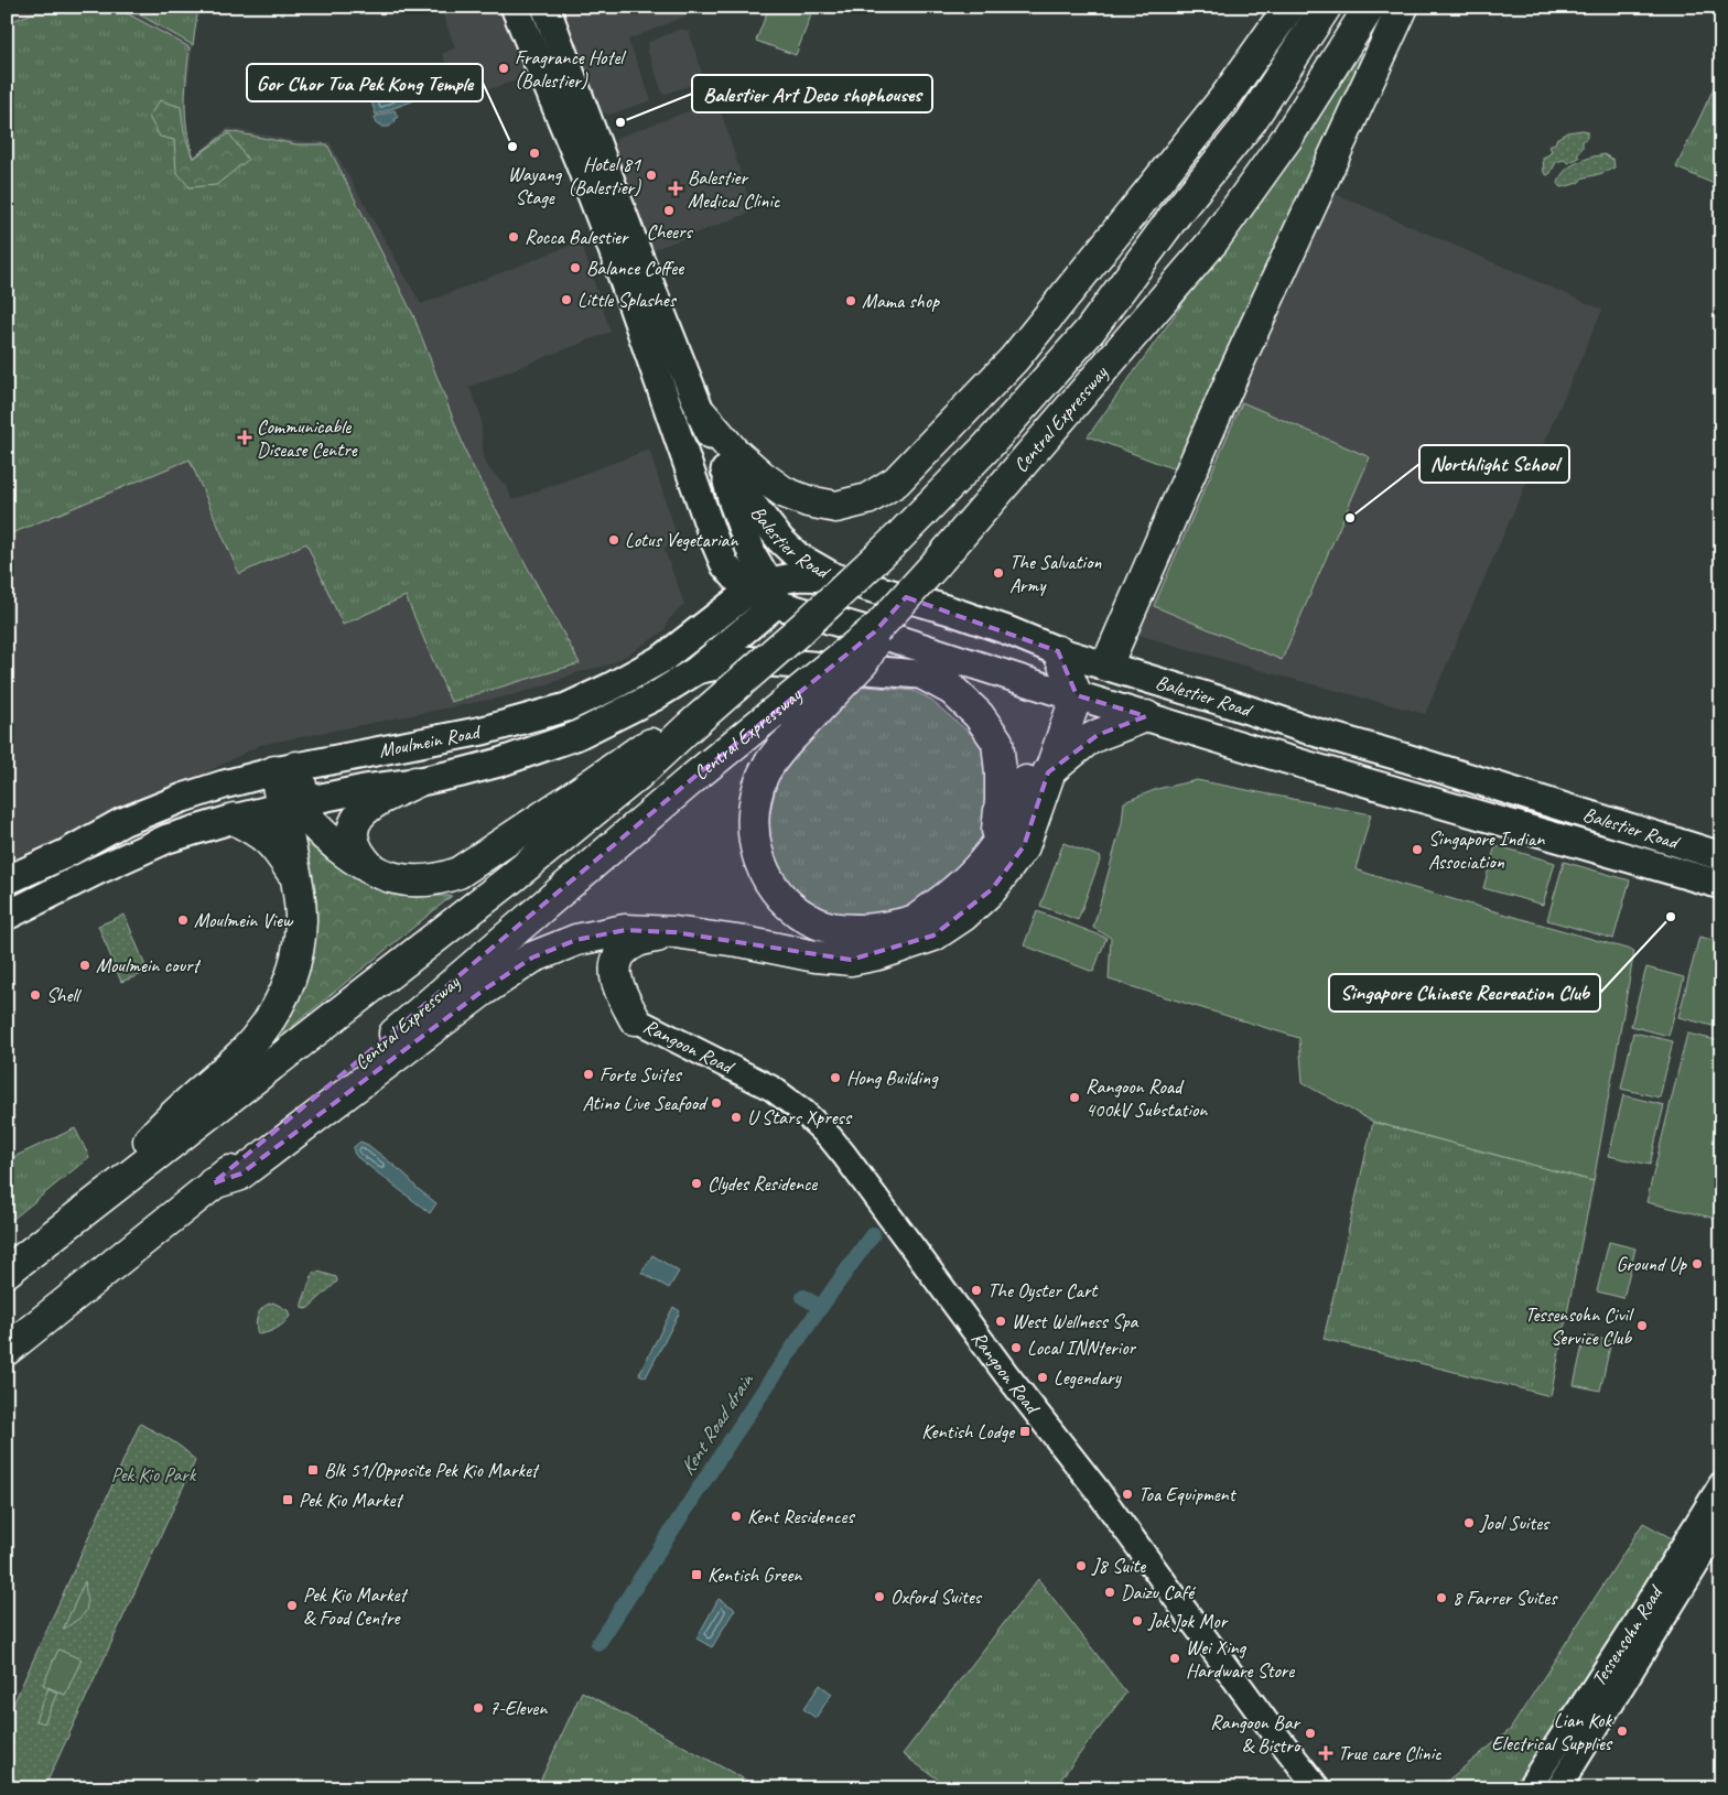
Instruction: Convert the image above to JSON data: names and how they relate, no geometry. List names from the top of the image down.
{
  "streets": {
    "highway": ["Central Expressway"],
    "main road": ["Balestier Road", "Moulmein Road"],
    "street": ["Rangoon Road", "Tessensohn Road"]
  },
  "crossings": [
    ["Balestier Road", "Moulmein Road"]
  ],
  "water": ["Kent Road drain"],
  "parks": ["Pek Kio Park"],
  "places": {
    "other": [
      "Fragrance Hotel (Balestier)",
      "Balestier Art Deco shophouses",
      "Gor Chor Tua Pek Kong Temple",
      "Wayang Stage",
      "Hotel 81 (Balestier)",
      "Cheers",
      "Rocca Balestier",
      "Balance Coffee",
      "Little Splashes",
      "Mama shop",
      "Northlight School",
      "Lotus Vegetarian",
      "The Salvation Army",
      "Singapore Indian Association",
      "Singapore Chinese Recreation Club",
      "Moulmein View",
      "Moulmein court",
      "Shell",
      "Forte Suites",
      "Hong Building",
      "Rangoon Road 400kV Substation",
      "Atino Live Seafood",
      "U Stars Xpress",
      "Clydes Residence",
      "Ground Up",
      "The Oyster Cart",
      "West Wellness Spa",
      "Tessensohn Civil Service Club",
      "Local INNterior",
      "Legendary",
      "Toa Equipment",
      "Kent Residences",
      "Jool Suites",
      "J8 Suite",
      "Daizu Café",
      "Oxford Suites",
      "8 Farrer Suites",
      "Pek Kio Market & Food Centre",
      "Jok Jok Mor",
      "Wei Xing Hardware Store",
      "7-Eleven",
      "Lian Kok Electrical Supplies",
      "Rangoon Bar & Bistro"
    ],
    "health": ["Balestier Medical Clinic", "Communicable Disease Centre", "True care Clinic"],
    "transit": [
      "Kentish Lodge",
      "Blk 51/Opposite Pek Kio Market",
      "Pek Kio Market",
      "Kentish Green"
    ]
  }
}
